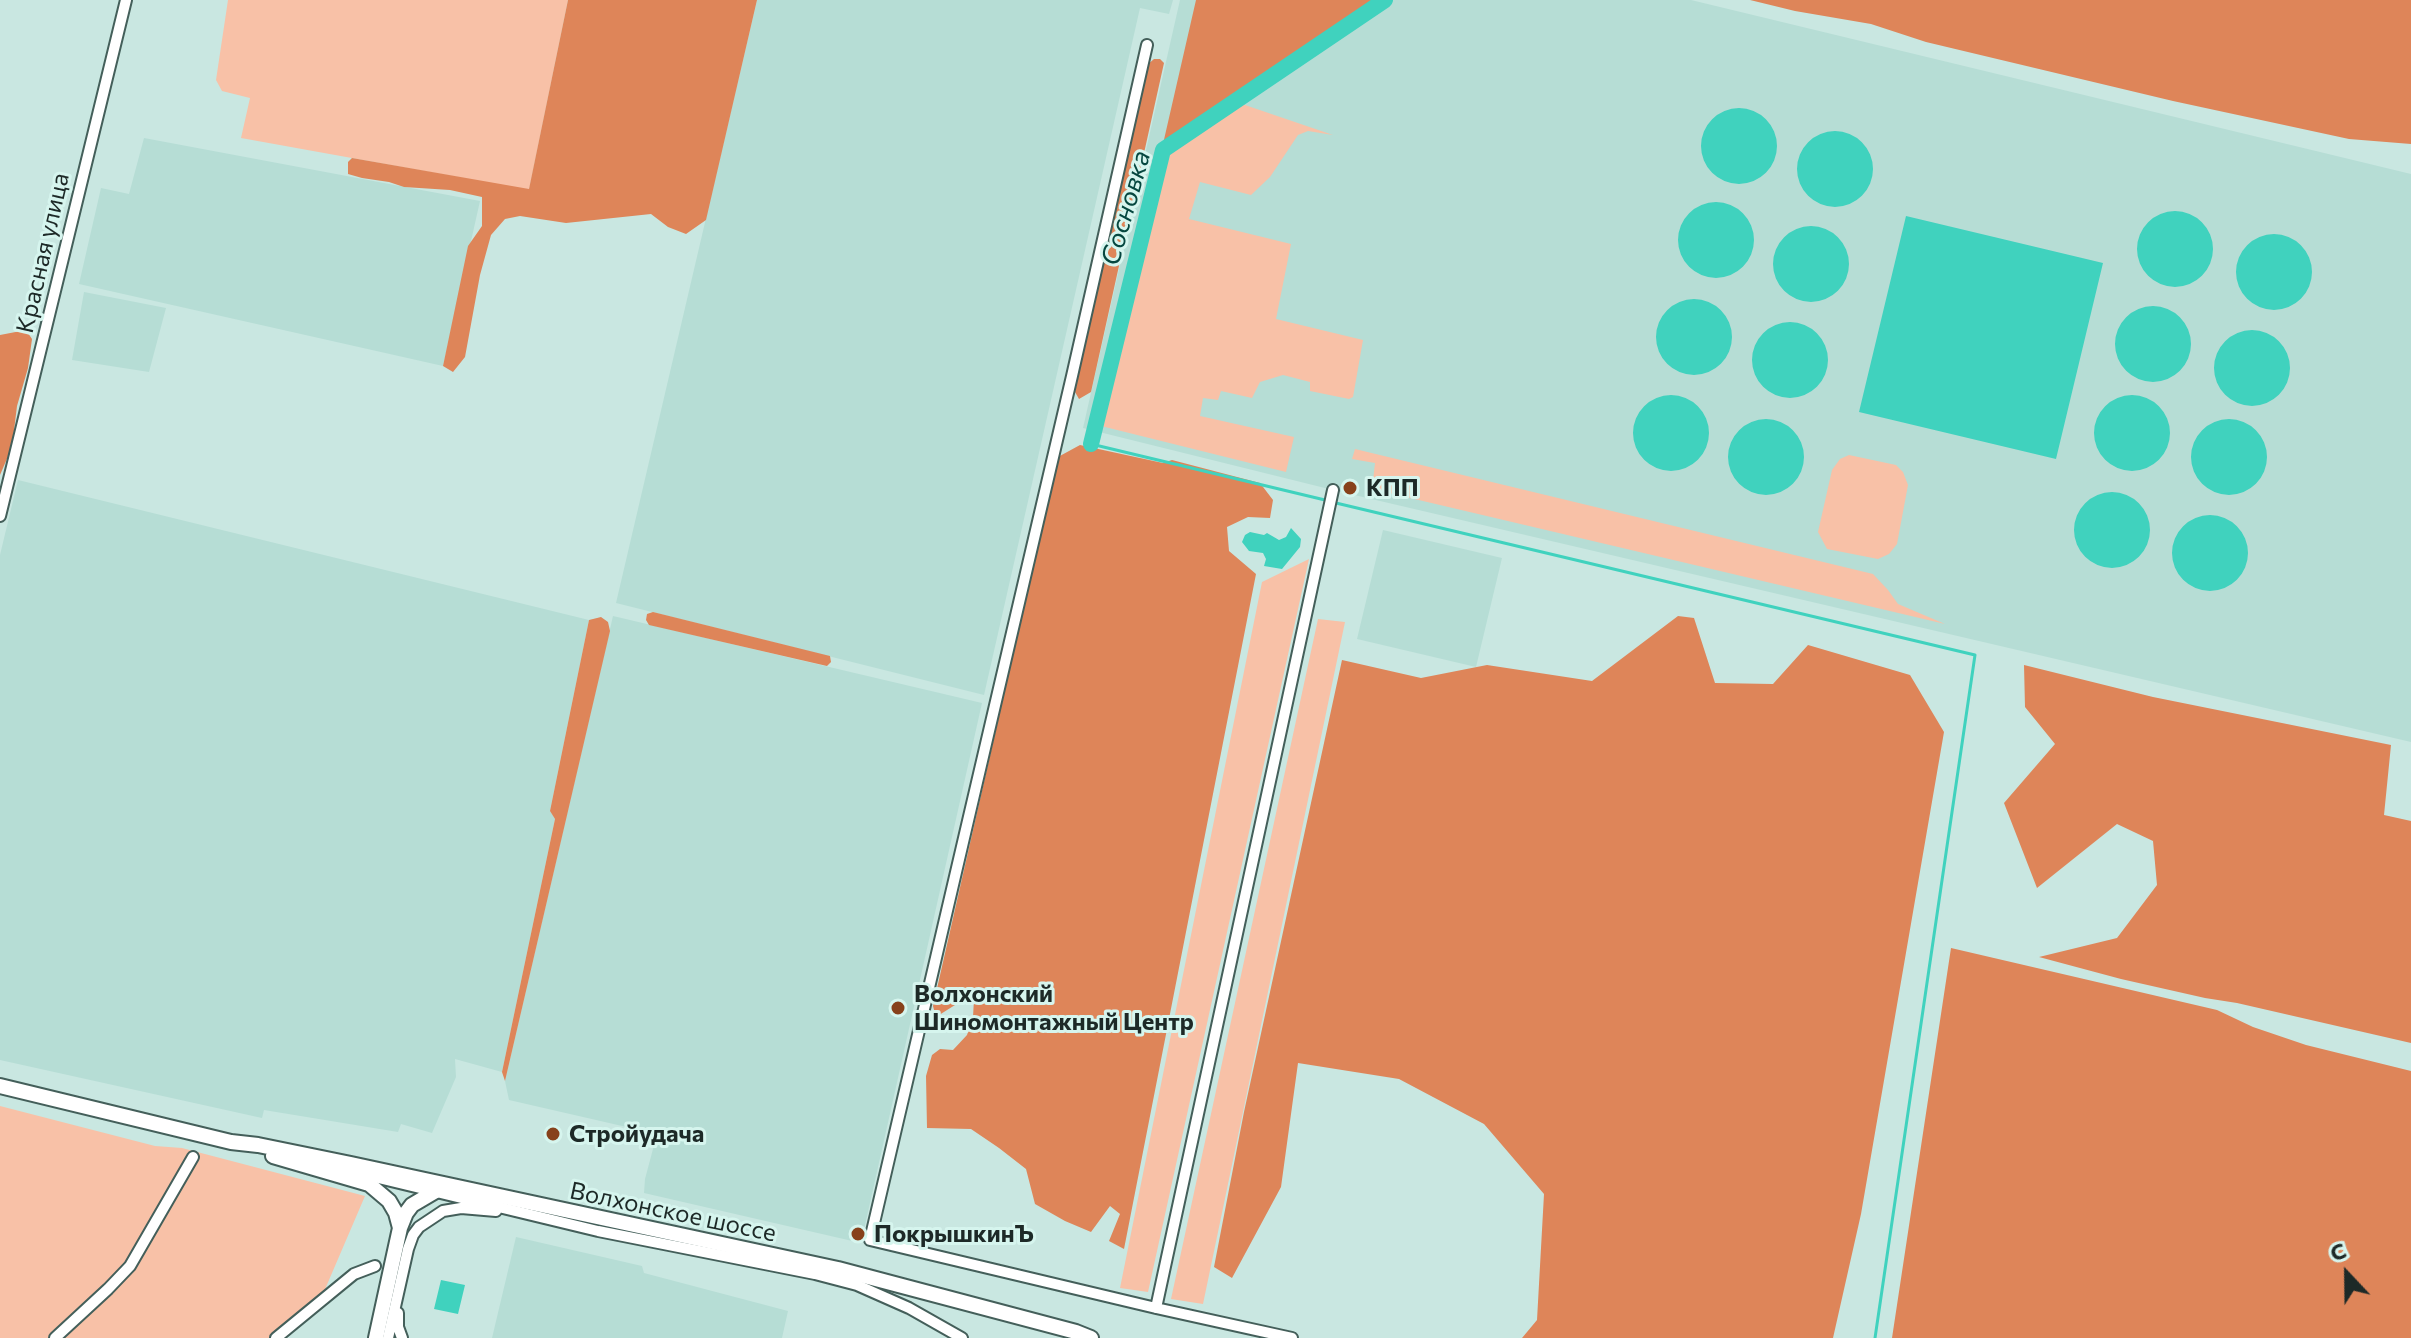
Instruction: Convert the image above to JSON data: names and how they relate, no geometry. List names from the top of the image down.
{
  "streets": {
    "main road": ["Волхонское шоссе"],
    "street": ["Красная улица"]
  },
  "water": ["Сосновка"],
  "places": [
    "КПП",
    "Волхонский Шиномонтажный Центр",
    "Стройудача",
    "ПокрышкинЪ"
  ],
  "north": "top"
}
